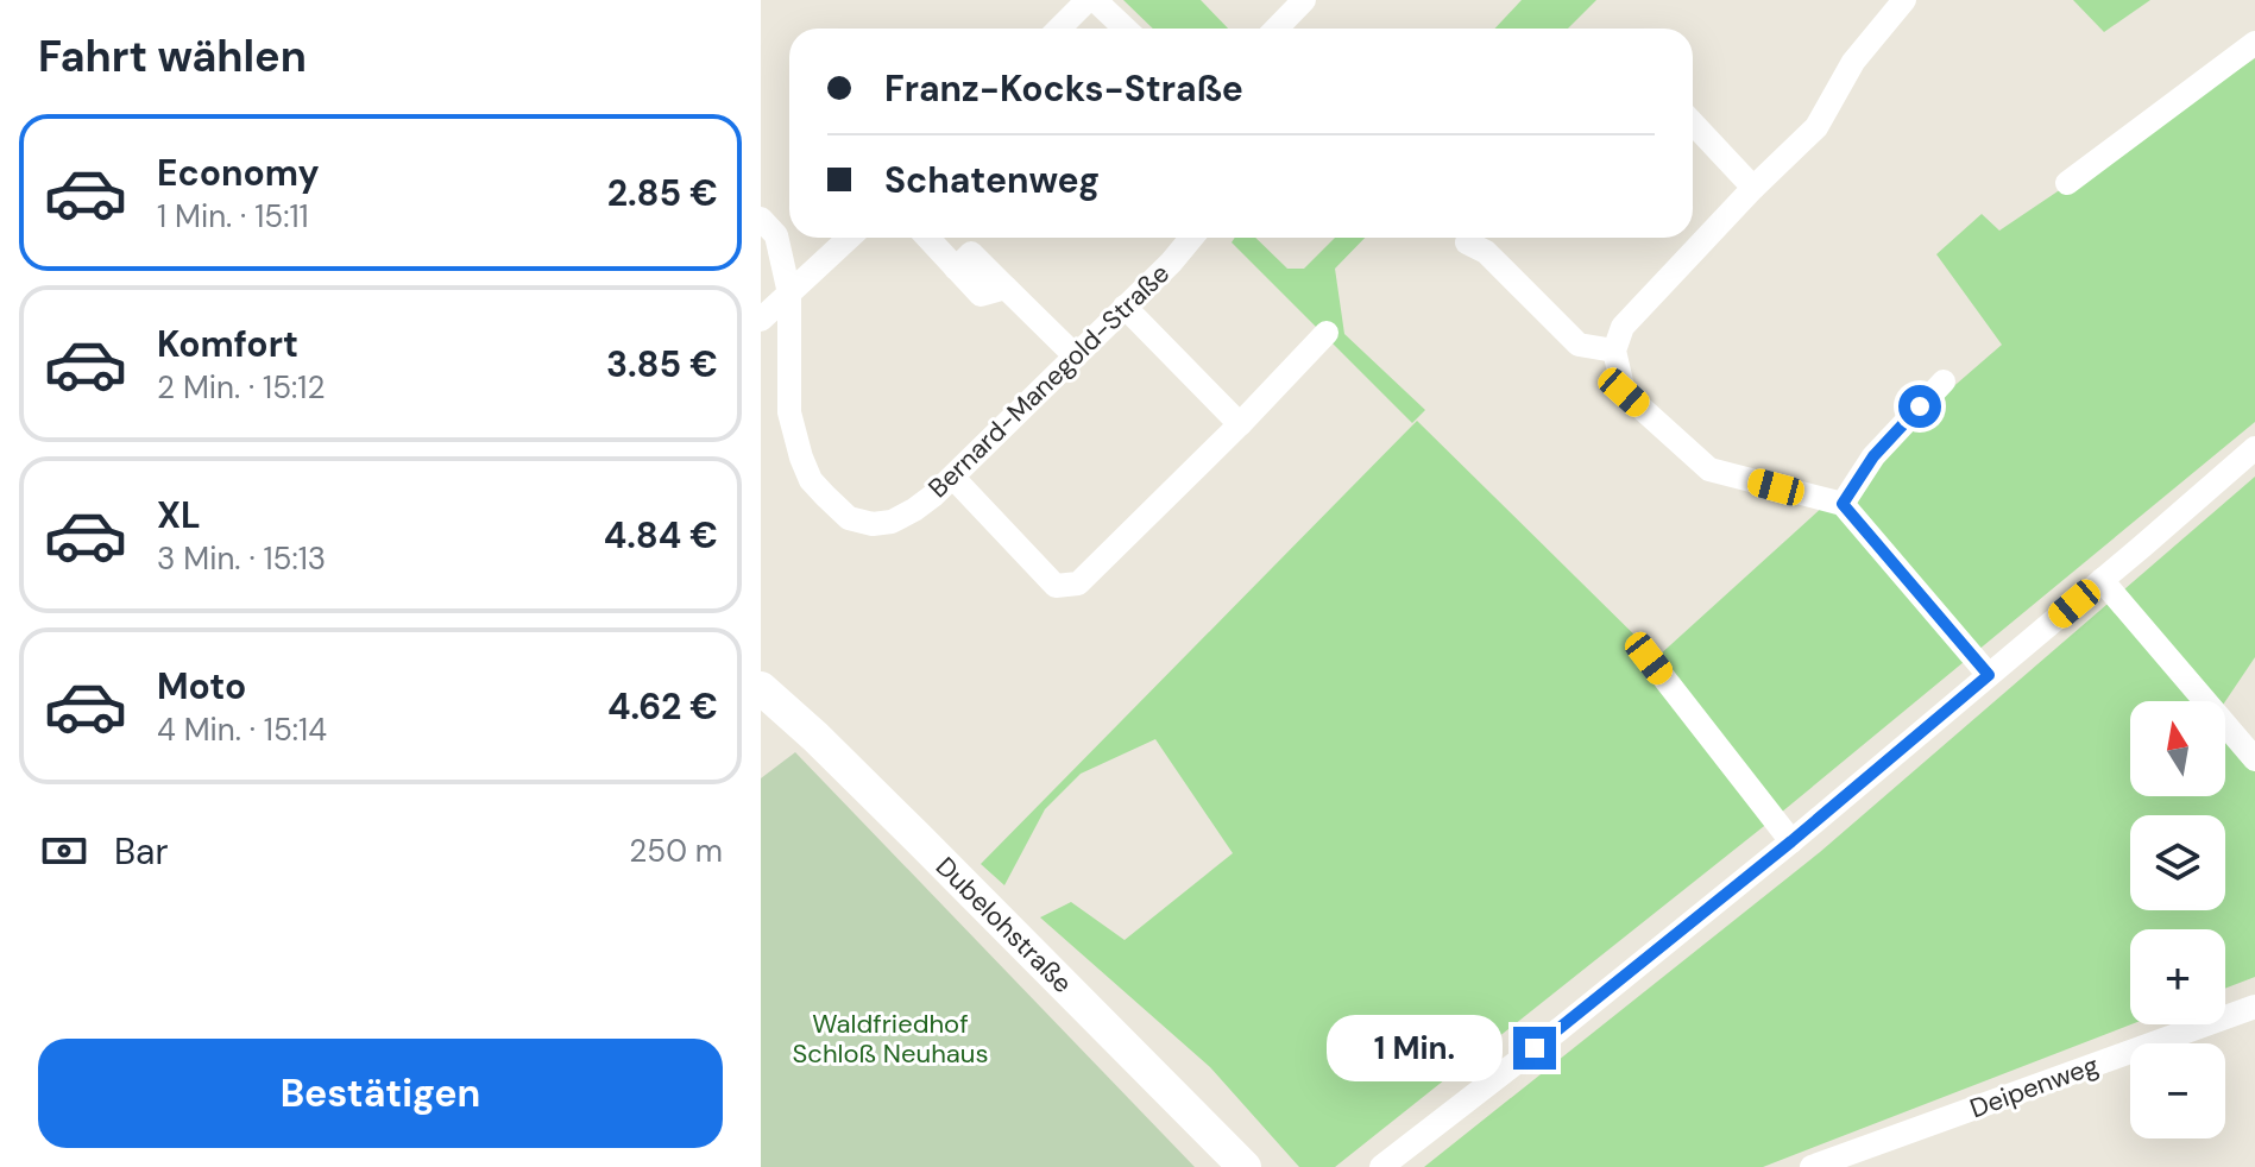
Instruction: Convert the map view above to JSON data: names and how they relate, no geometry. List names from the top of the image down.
{
  "streets": {
    "main road": ["Dubelohstraße"],
    "street": ["Bernard-Manegold-Straße", "Deipenweg"]
  },
  "parks": ["Waldfriedhof Schloß Neuhaus"],
  "north": "top",
  "page": {
    "heading": "Fahrt wählen",
    "banner": ["Franz-Kocks-Straße", "Schatenweg"],
    "list": [
      {
        "name": "Economy",
        "note": "1 Min. · 15:11",
        "value": "2.85 €"
      },
      {
        "name": "Komfort",
        "note": "2 Min. · 15:12",
        "value": "3.85 €"
      },
      {
        "name": "XL",
        "note": "3 Min. · 15:13",
        "value": "4.84 €"
      },
      {
        "name": "Moto",
        "note": "4 Min. · 15:14",
        "value": "4.62 €"
      }
    ],
    "map_buttons": ["+", "−"],
    "pay": ["Bar", "250 m"],
    "bubble": "1 Min.",
    "buttons": "Bestätigen"
  }
}
